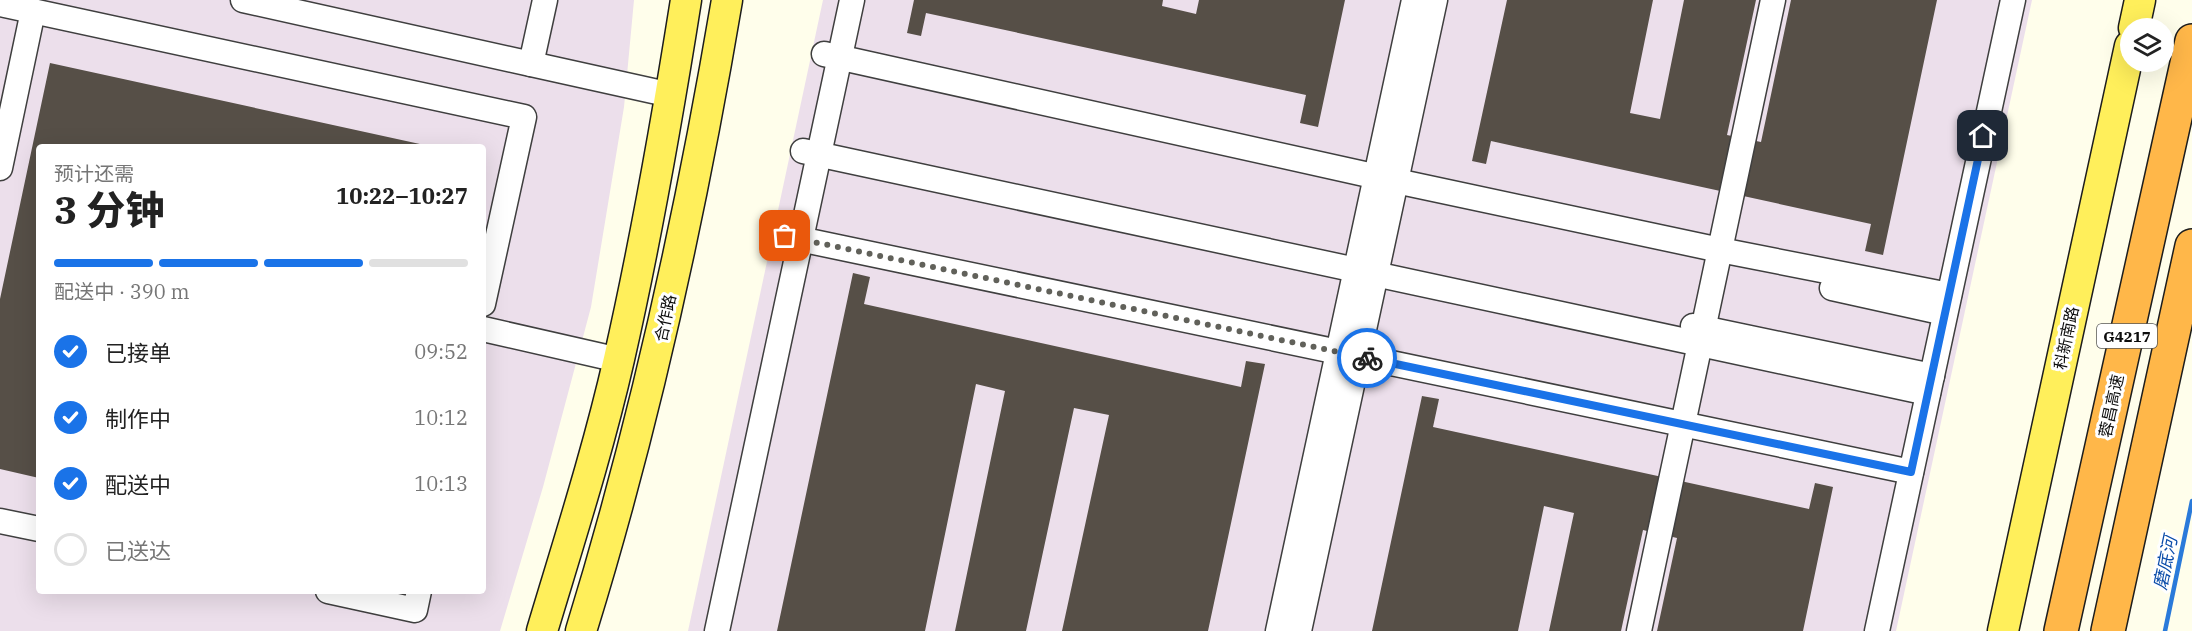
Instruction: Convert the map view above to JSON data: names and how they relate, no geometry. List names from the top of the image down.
{
  "streets": {
    "highway": ["G4217", "蓉昌高速"],
    "main road": ["合作路", "科新南路"]
  },
  "water": ["磨底河"],
  "page": {
    "heading": ["3 分钟", "预计还需", "10:22–10:27"],
    "bar": "配送中 · 390 m",
    "list": [
      ["已接单", "09:52"],
      ["制作中", "10:12"],
      ["配送中", "10:13"],
      "已送达"
    ]
  }
}
